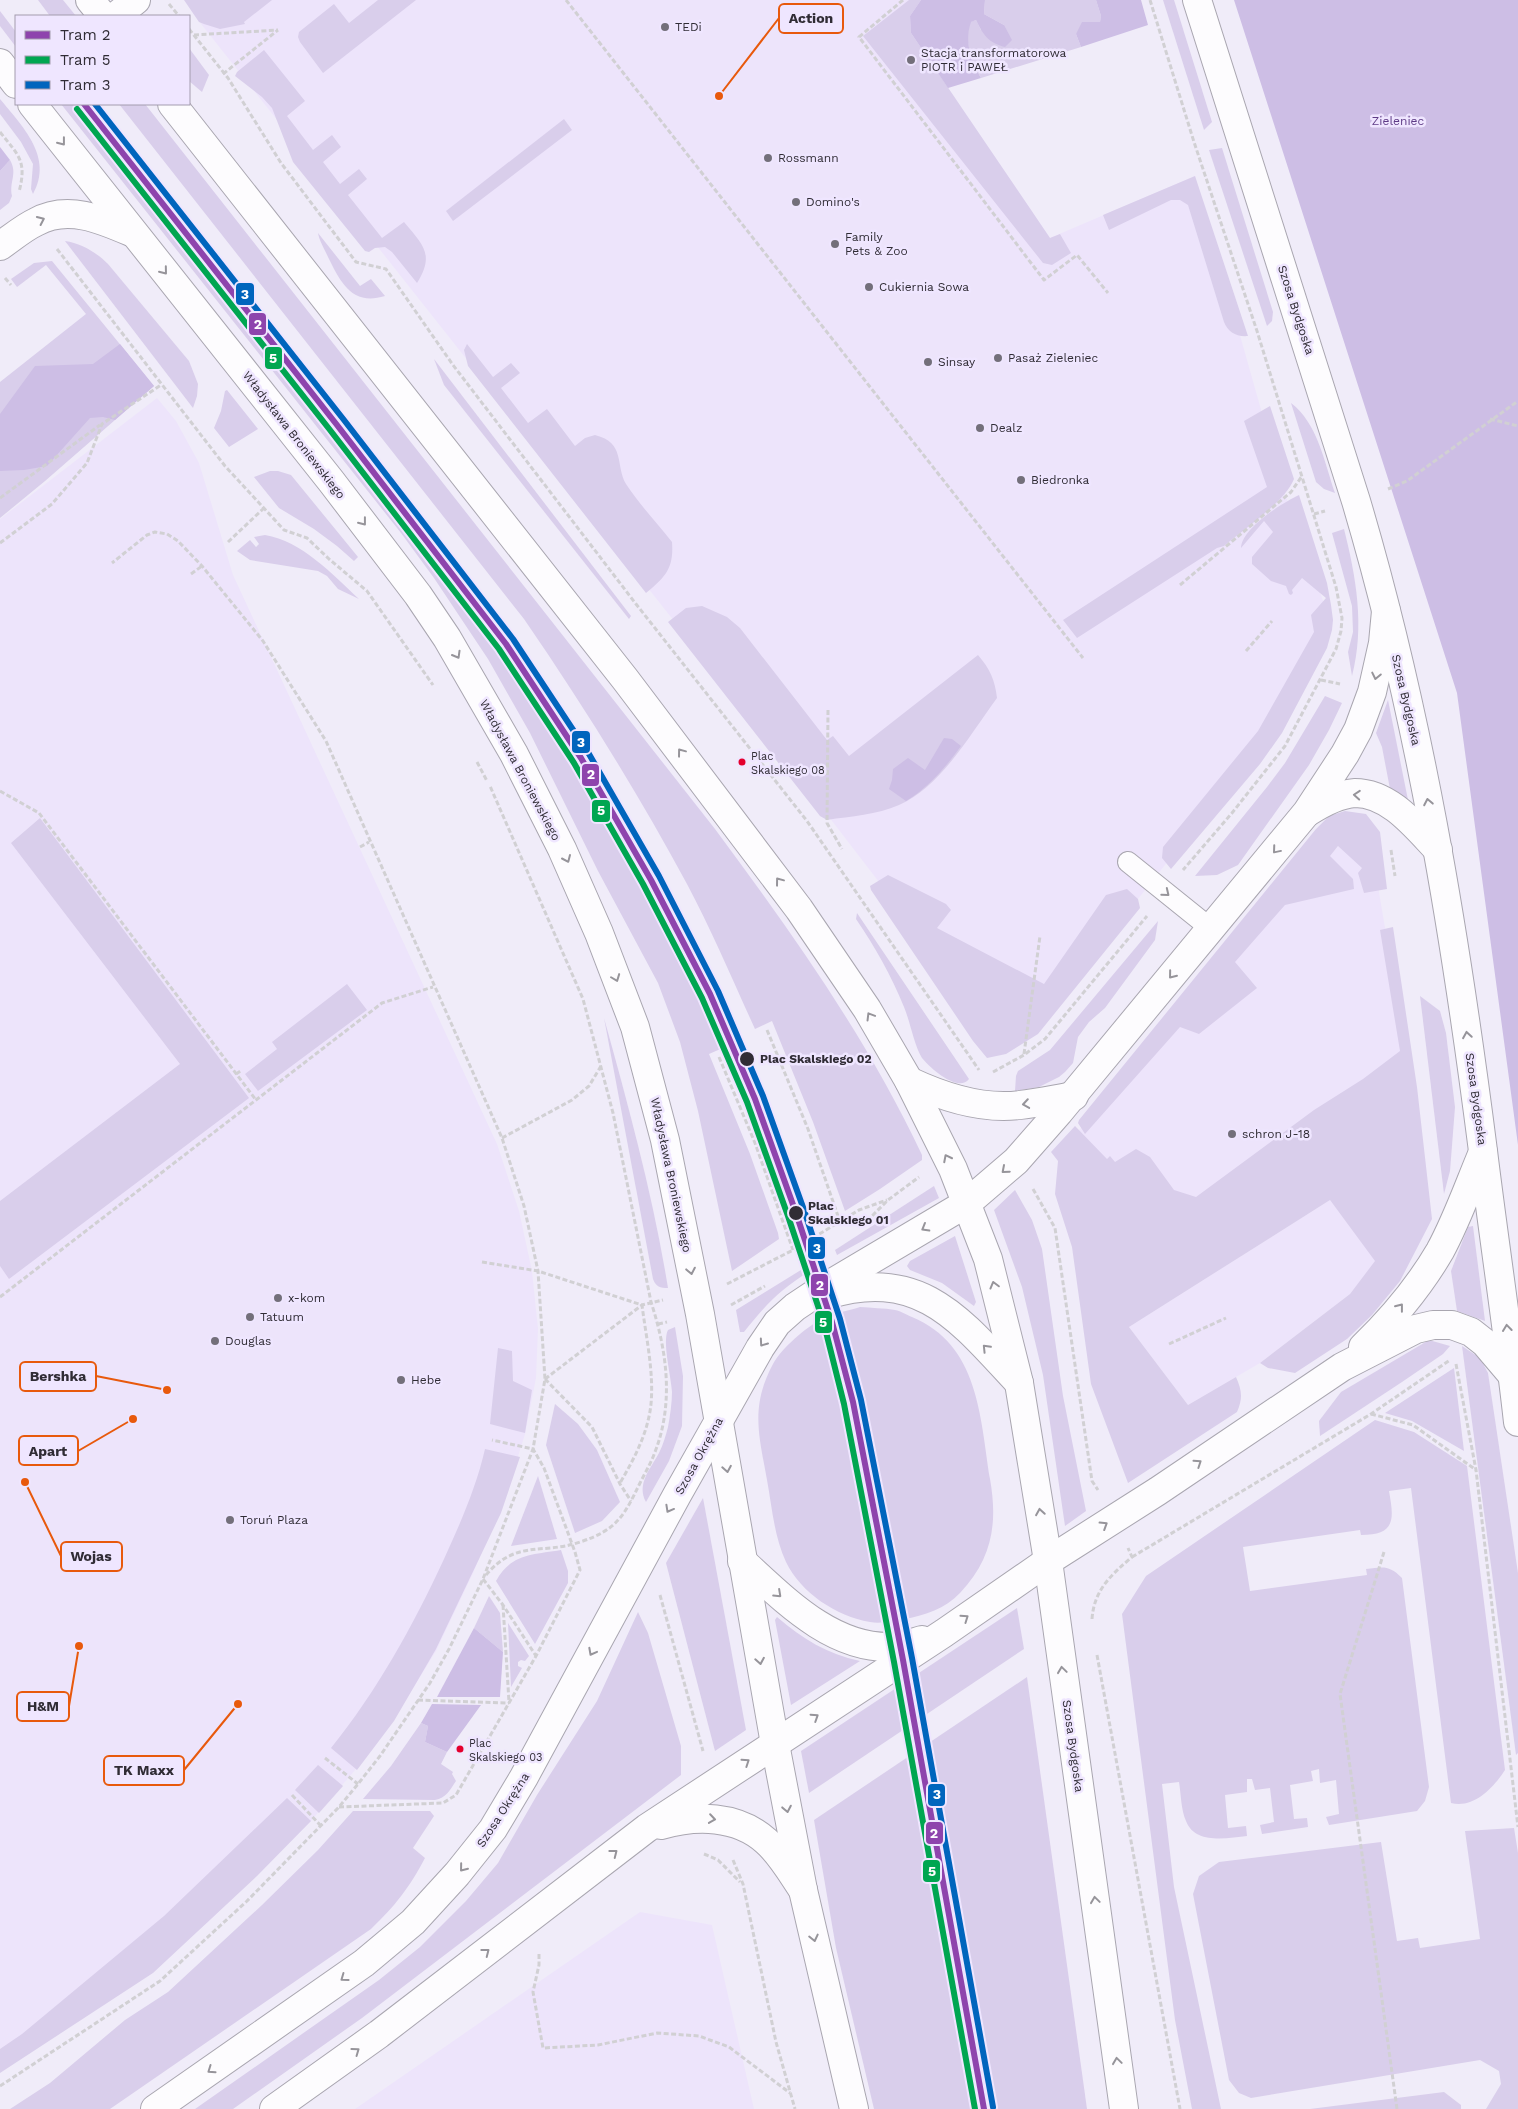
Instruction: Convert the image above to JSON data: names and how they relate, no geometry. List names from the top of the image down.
{
  "streets": {
    "street": ["Szosa Bydgoska", "Władysława Broniewskiego", "Szosa Okrężna"]
  },
  "crossings": [
    ["Szosa Bydgoska", "Szosa Okrężna"],
    ["Władysława Broniewskiego", "Szosa Okrężna"]
  ],
  "one_way": ["Szosa Bydgoska"],
  "parks": ["Zieleniec"],
  "places": [
    "TEDi",
    "Stacja transformatorowa PIOTR i PAWEŁ",
    "Action",
    "Rossmann",
    "Domino's",
    "Family Pets & Zoo",
    "Cukiernia Sowa",
    "Pasaż Zieleniec",
    "Sinsay",
    "Dealz",
    "Biedronka",
    "Plac Skalskiego 08",
    "Plac Skalskiego 02",
    "schron J-18",
    "Plac Skalskiego 01",
    "x-kom",
    "Tatuum",
    "Douglas",
    "Hebe",
    "Bershka",
    "Apart",
    "Wojas",
    "Toruń Plaza",
    "H&M",
    "TK Maxx",
    "Plac Skalskiego 03"
  ],
  "lines": ["tram line 2", "tram line 3", "tram line 5"],
  "legend": ["Tram 2", "Tram 5", "Tram 3"]
}
